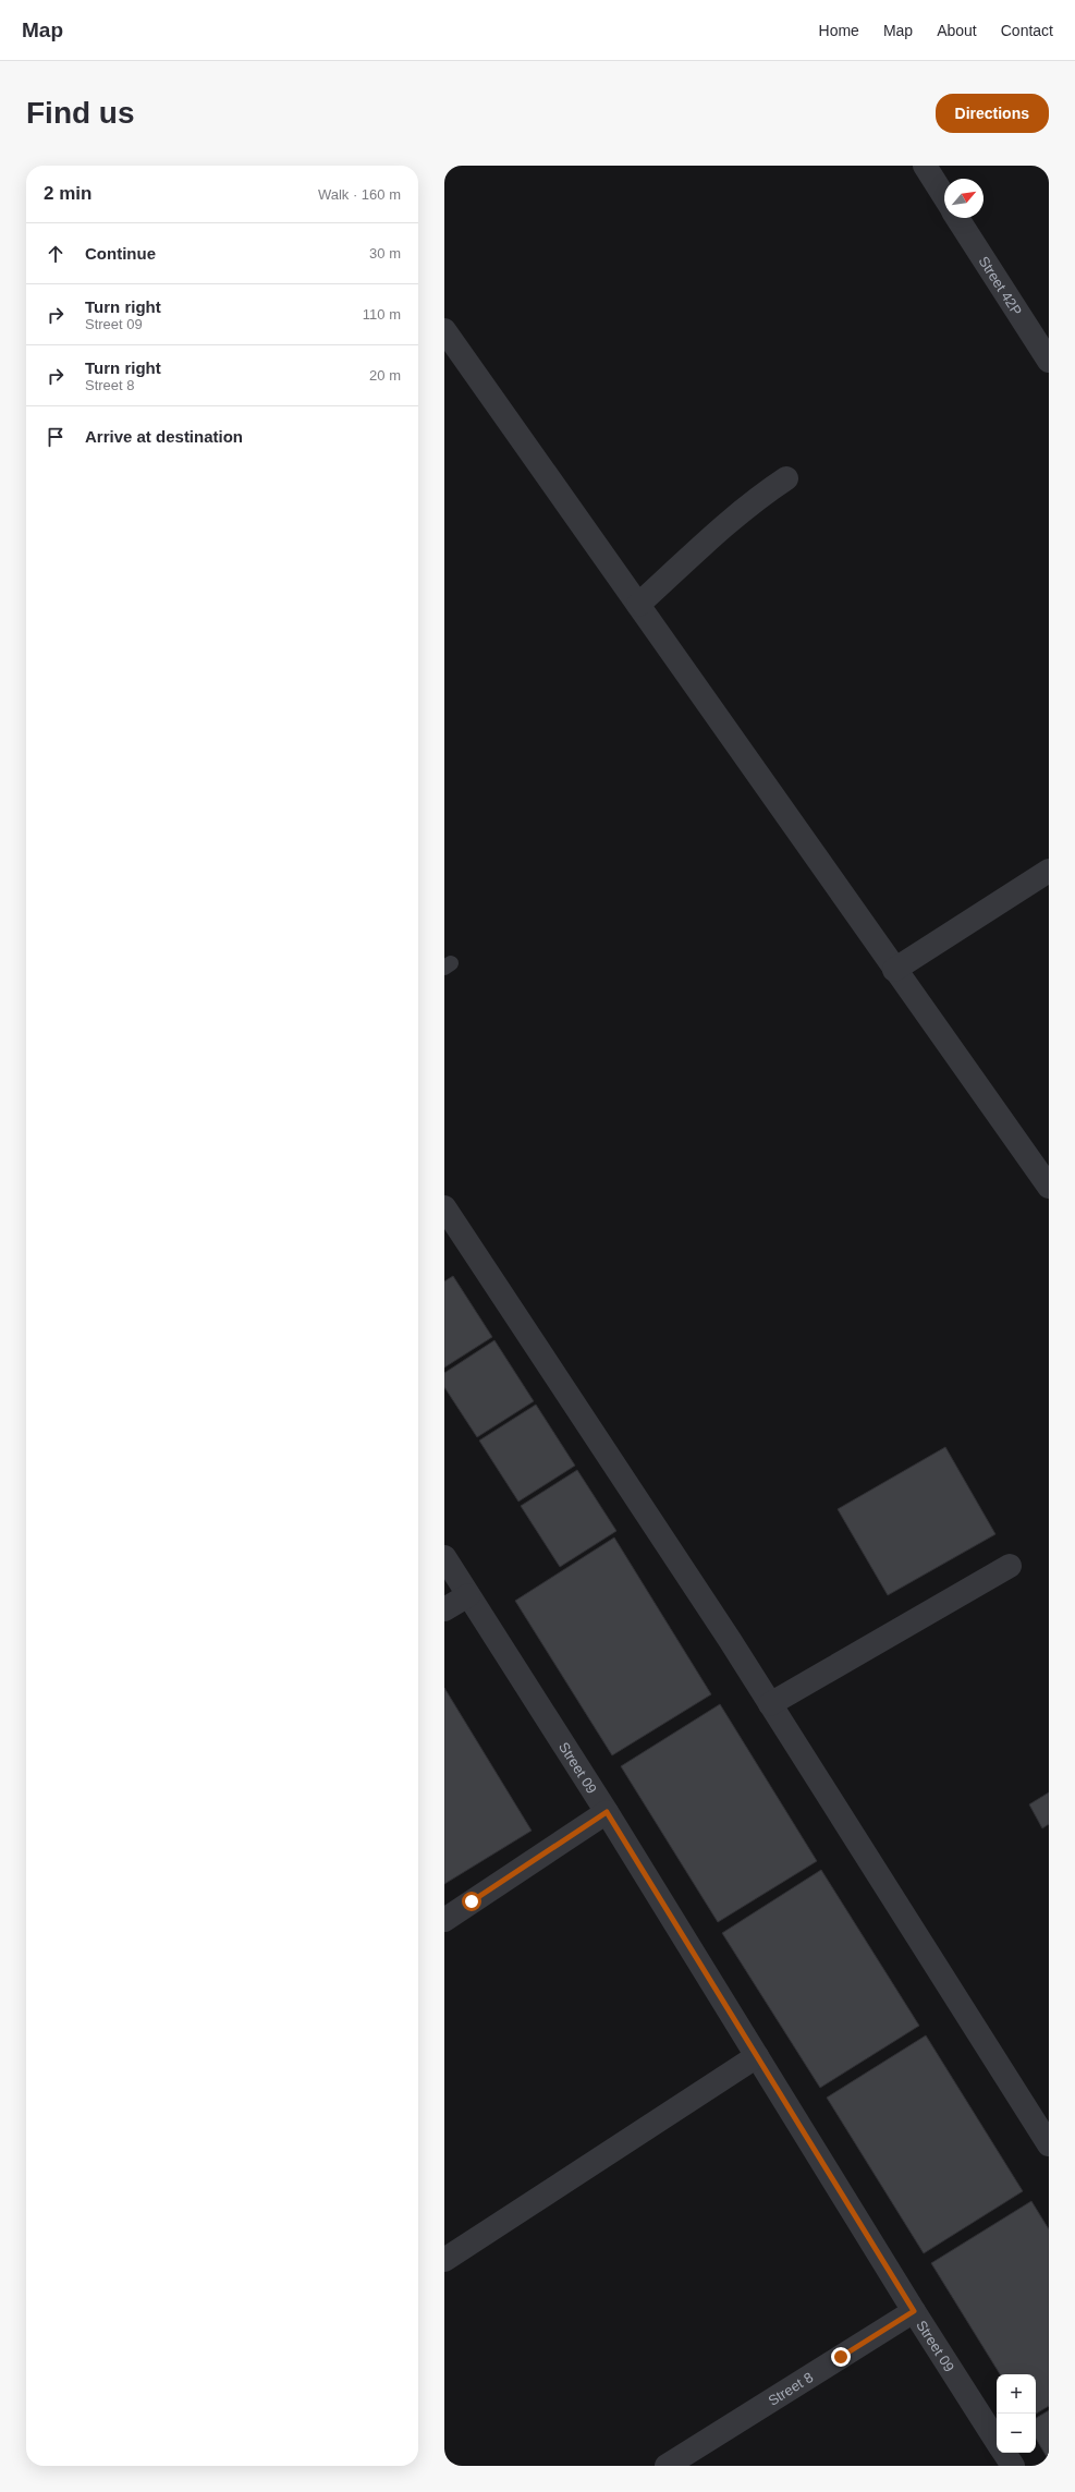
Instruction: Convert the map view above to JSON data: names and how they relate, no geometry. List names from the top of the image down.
{
  "streets": {
    "street": ["Street 42P", "Street 09", "Street 8"]
  },
  "crossings": [
    ["Street 09", "Street 8"]
  ],
  "north": "top right",
  "page": {
    "header": "Map",
    "nav": [
      "Home",
      "Map",
      "About",
      "Contact"
    ],
    "buttons": "Directions",
    "title": "Find us",
    "heading": ["2 min", "Walk · 160 m"],
    "list": [
      ["Continue", "30 m"],
      ["Turn right", "Street 09", "110 m"],
      ["Turn right", "Street 8", "20 m"],
      "Arrive at destination"
    ],
    "map_buttons": ["+", "−"]
  }
}
